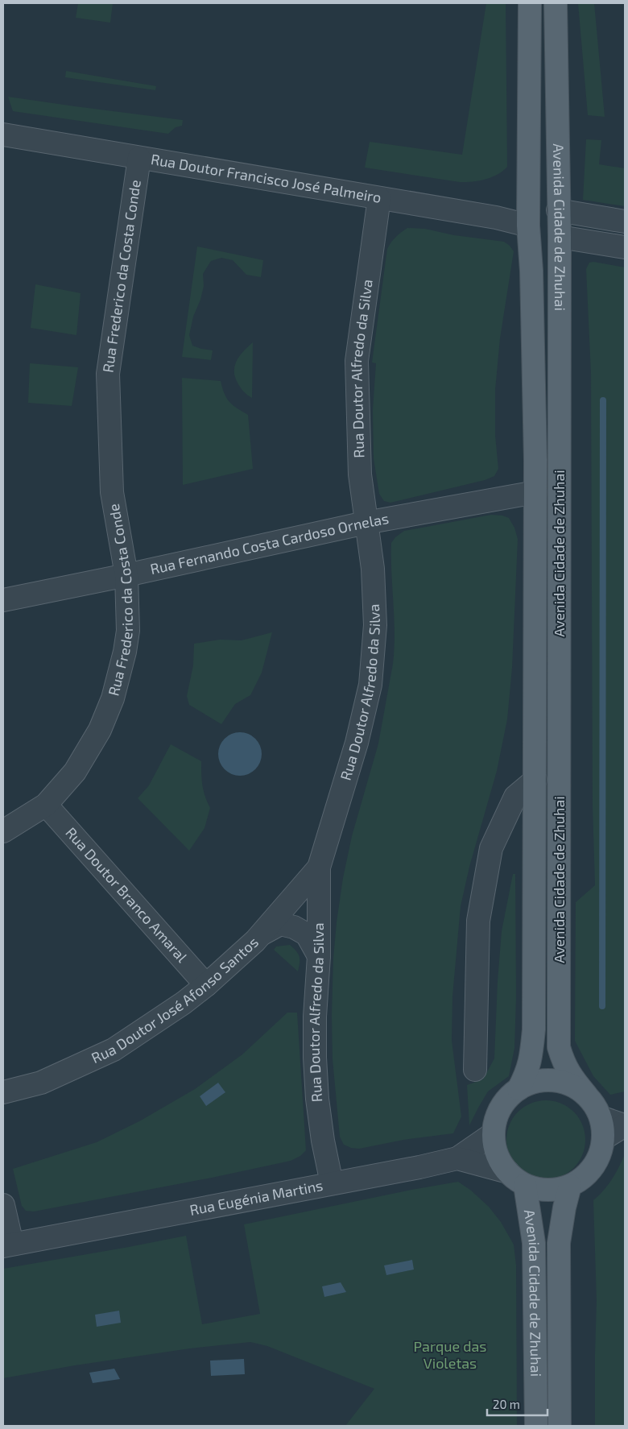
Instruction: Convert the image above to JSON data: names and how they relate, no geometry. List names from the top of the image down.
{
  "streets": {
    "main road": ["Avenida Cidade de Zhuhai"],
    "street": [
      "Rua Doutor Francisco José Palmeiro",
      "Rua Frederico da Costa Conde",
      "Rua Doutor Alfredo da Silva",
      "Rua Fernando Costa Cardoso Ornelas",
      "Rua Doutor Branco Amaral",
      "Rua Doutor José Afonso Santos",
      "Rua Eugénia Martins"
    ]
  },
  "crossings": [
    ["Rua Doutor Francisco José Palmeiro", "Avenida Cidade de Zhuhai"],
    ["Rua Doutor Francisco José Palmeiro", "Rua Frederico da Costa Conde"],
    ["Rua Doutor Francisco José Palmeiro", "Rua Doutor Alfredo da Silva"],
    ["Avenida Cidade de Zhuhai", "Rua Fernando Costa Cardoso Ornelas"],
    ["Avenida Cidade de Zhuhai", "Rua Eugénia Martins"],
    ["Rua Frederico da Costa Conde", "Rua Fernando Costa Cardoso Ornelas"],
    ["Rua Frederico da Costa Conde", "Rua Doutor Branco Amaral"],
    ["Rua Doutor Alfredo da Silva", "Rua Fernando Costa Cardoso Ornelas"],
    ["Rua Doutor Alfredo da Silva", "Rua Doutor José Afonso Santos"],
    ["Rua Doutor Alfredo da Silva", "Rua Eugénia Martins"],
    ["Rua Doutor Branco Amaral", "Rua Doutor José Afonso Santos"]
  ],
  "parks": ["Parque das Violetas"],
  "scale_bar": "20 m"
}
